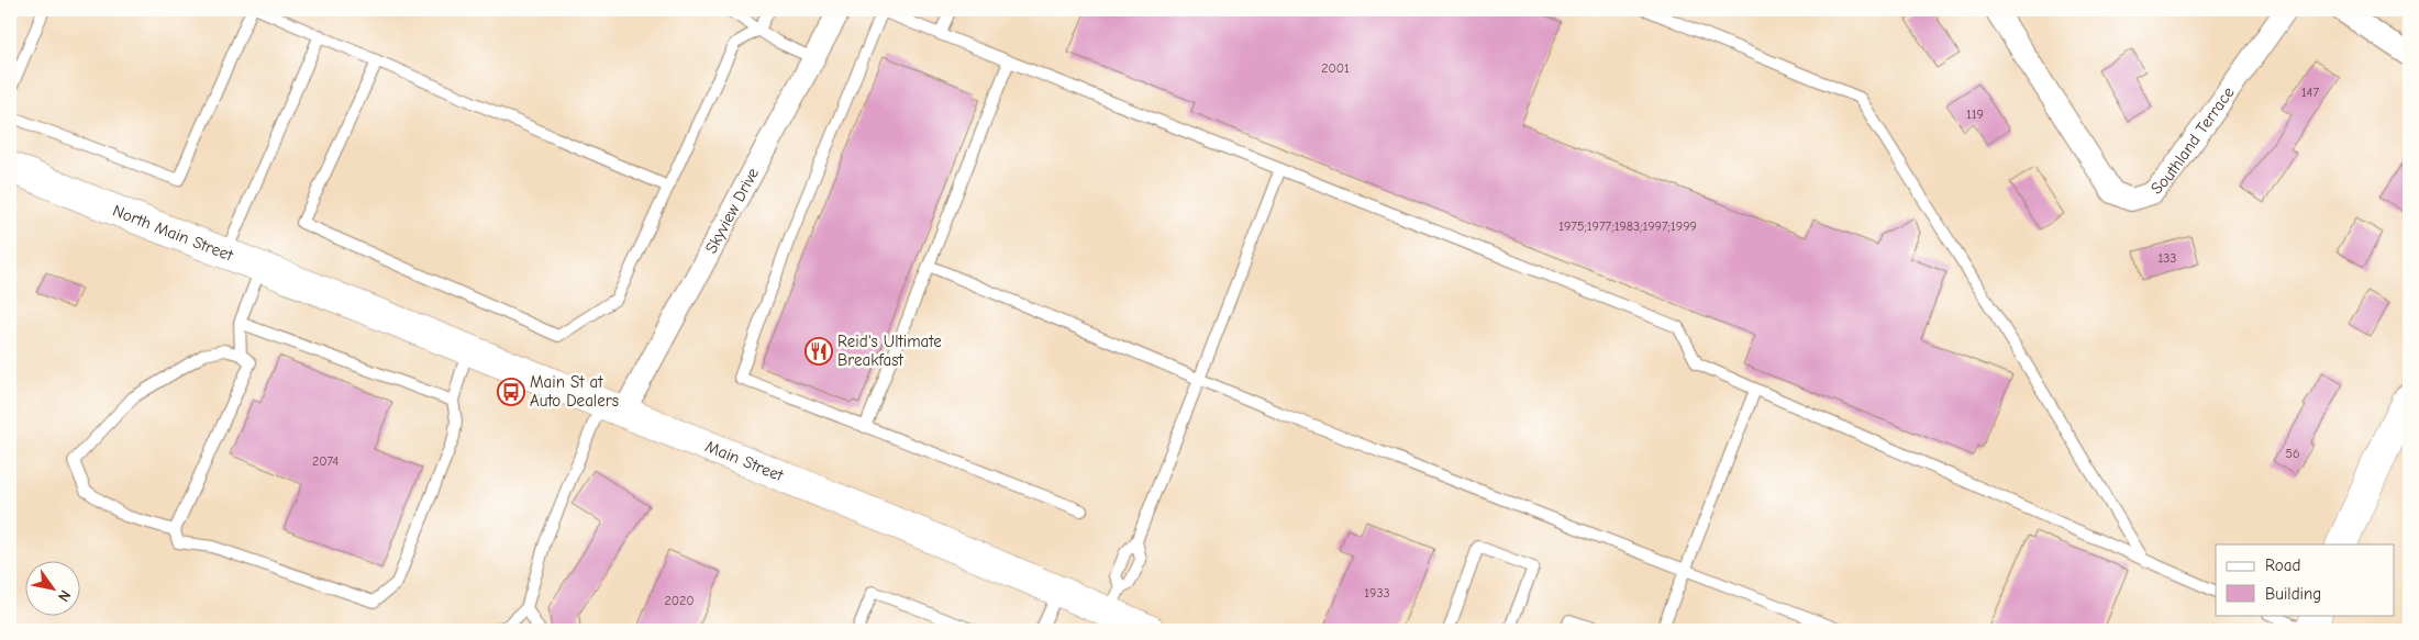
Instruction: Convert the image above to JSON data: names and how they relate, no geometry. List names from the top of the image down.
{
  "streets": {
    "main road": ["North Main Street", "Main Street"],
    "street": ["Southland Terrace", "Skyview Drive"]
  },
  "crossings": [
    ["Skyview Drive", "Main Street"],
    ["North Main Street", "Main Street"]
  ],
  "places": {
    "restaurant": ["Reid's Ultimate Breakfast"],
    "bus stop": ["Main St at Auto Dealers"]
  },
  "house_numbers": [
    "2001",
    "147",
    "119",
    "1975;1977;1983;1997;1999",
    "133",
    "56",
    "2074",
    "1933",
    "2020"
  ],
  "legend": ["Road", "Building"],
  "north": "bottom right"
}
